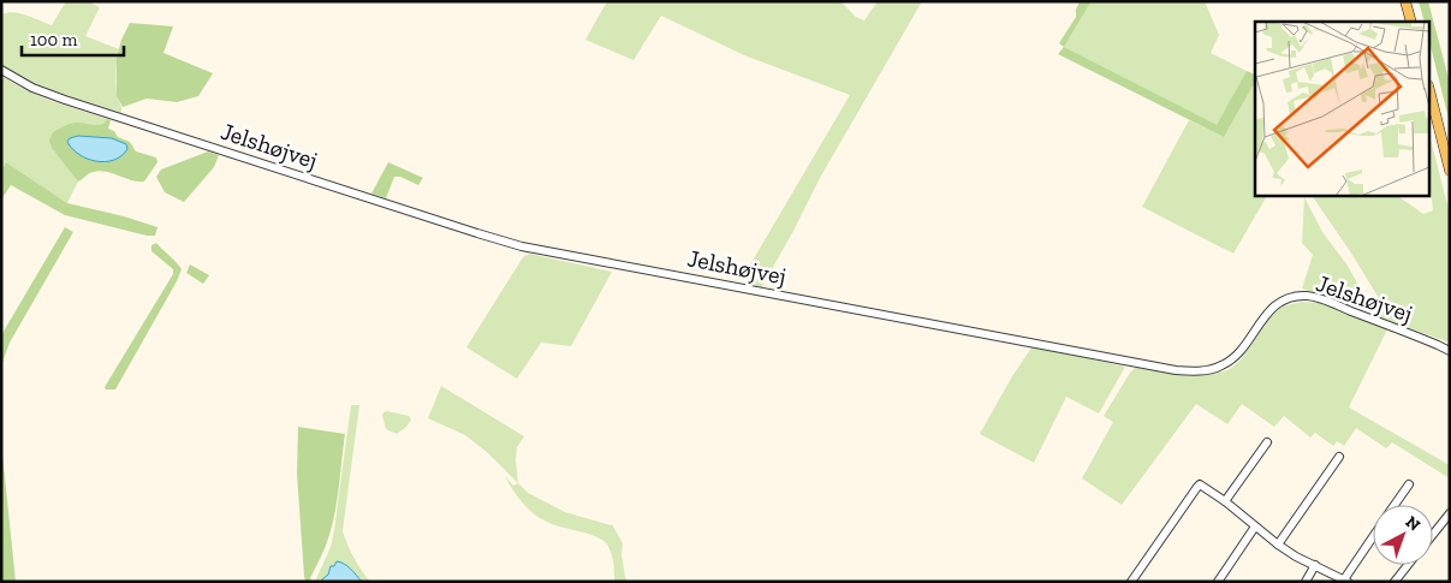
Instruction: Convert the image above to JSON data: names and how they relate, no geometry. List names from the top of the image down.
{
  "streets": {
    "street": ["Jelshøjvej"]
  },
  "scale_bar": "100 m",
  "north": "top right"
}
